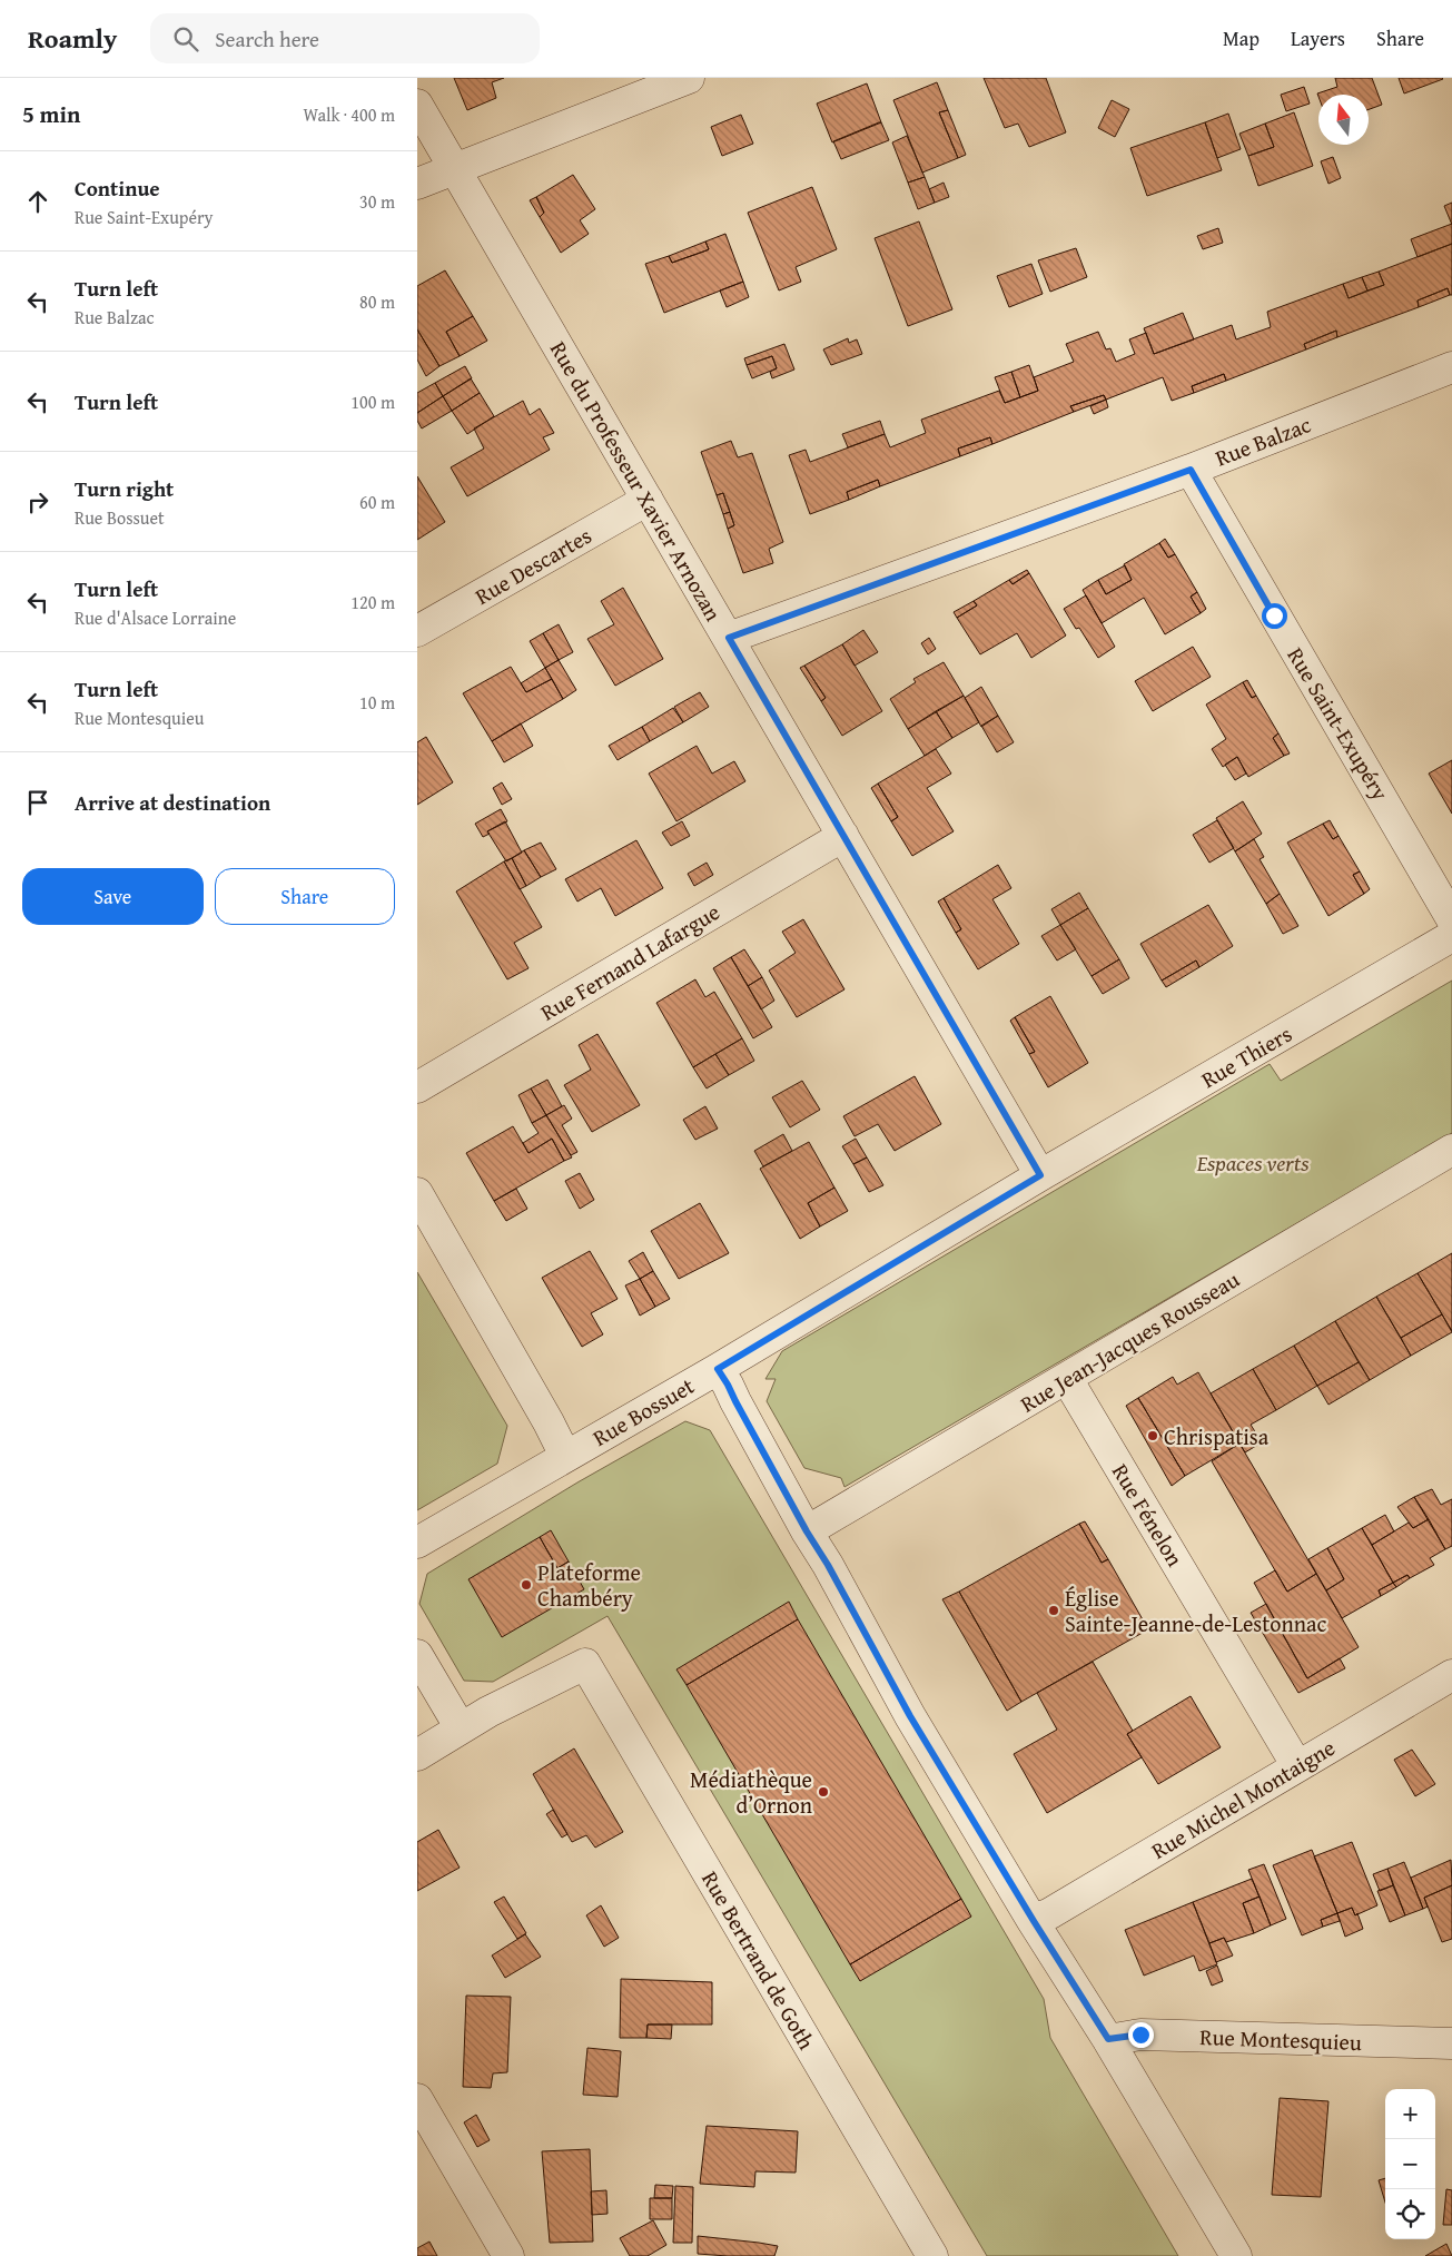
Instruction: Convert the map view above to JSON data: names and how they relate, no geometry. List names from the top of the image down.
{
  "streets": {
    "street": [
      "Rue Balzac",
      "Rue du Professeur Xavier Arnozan",
      "Rue Descartes",
      "Rue Saint-Exupéry",
      "Rue Fernand Lafargue",
      "Rue Thiers",
      "Rue Jean-Jacques Rousseau",
      "Rue Bossuet",
      "Rue Fénelon",
      "Rue Michel Montaigne",
      "Rue Bertrand de Goth",
      "Rue Montesquieu"
    ]
  },
  "crossings": [
    ["Rue Balzac", "Rue du Professeur Xavier Arnozan"],
    ["Rue Balzac", "Rue Saint-Exupéry"],
    ["Rue du Professeur Xavier Arnozan", "Rue Descartes"],
    ["Rue du Professeur Xavier Arnozan", "Rue Fernand Lafargue"],
    ["Rue du Professeur Xavier Arnozan", "Rue Thiers"],
    ["Rue du Professeur Xavier Arnozan", "Rue Bossuet"],
    ["Rue Thiers", "Rue Bossuet"],
    ["Rue Jean-Jacques Rousseau", "Rue Fénelon"],
    ["Rue Fénelon", "Rue Michel Montaigne"]
  ],
  "parks": ["Espaces verts"],
  "places": [
    "Chrispatisa",
    "Plateforme Chambéry",
    "Église Sainte-Jeanne-de-Lestonnac",
    "Médiathèque d’Ornon"
  ],
  "north": "top",
  "page": {
    "header": "Roamly",
    "search": "Search here",
    "nav": ["Map", "Layers", "Share"],
    "heading": ["5 min", "Walk · 400 m"],
    "list": [
      ["Continue", "Rue Saint-Exupéry", "30 m"],
      ["Turn left", "Rue Balzac", "80 m"],
      ["Turn left", "100 m"],
      ["Turn right", "Rue Bossuet", "60 m"],
      ["Turn left", "Rue d'Alsace Lorraine", "120 m"],
      ["Turn left", "Rue Montesquieu", "10 m"],
      "Arrive at destination"
    ],
    "buttons": ["Save", "Share"],
    "map_buttons": ["+", "−"]
  }
}
